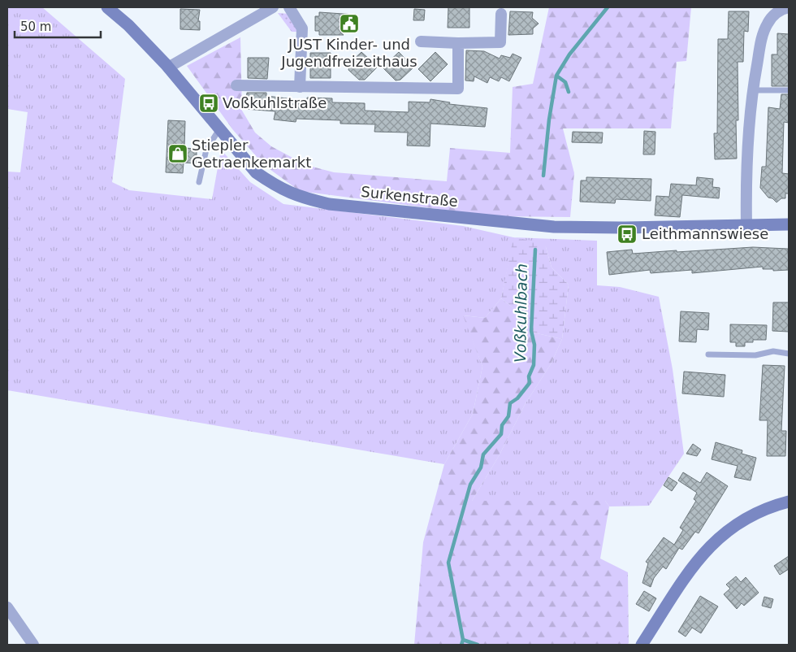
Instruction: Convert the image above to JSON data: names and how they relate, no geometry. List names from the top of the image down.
{
  "streets": {
    "street": ["Surkenstraße"]
  },
  "water": ["Voßkuhlbach"],
  "places": {
    "public building": ["JUST Kinder- und Jugendfreizeithaus"],
    "bus stop": ["Voßkuhlstraße", "Leithmannswiese"],
    "shop": ["Stiepler Getraenkemarkt"]
  },
  "scale_bar": "50 m"
}
